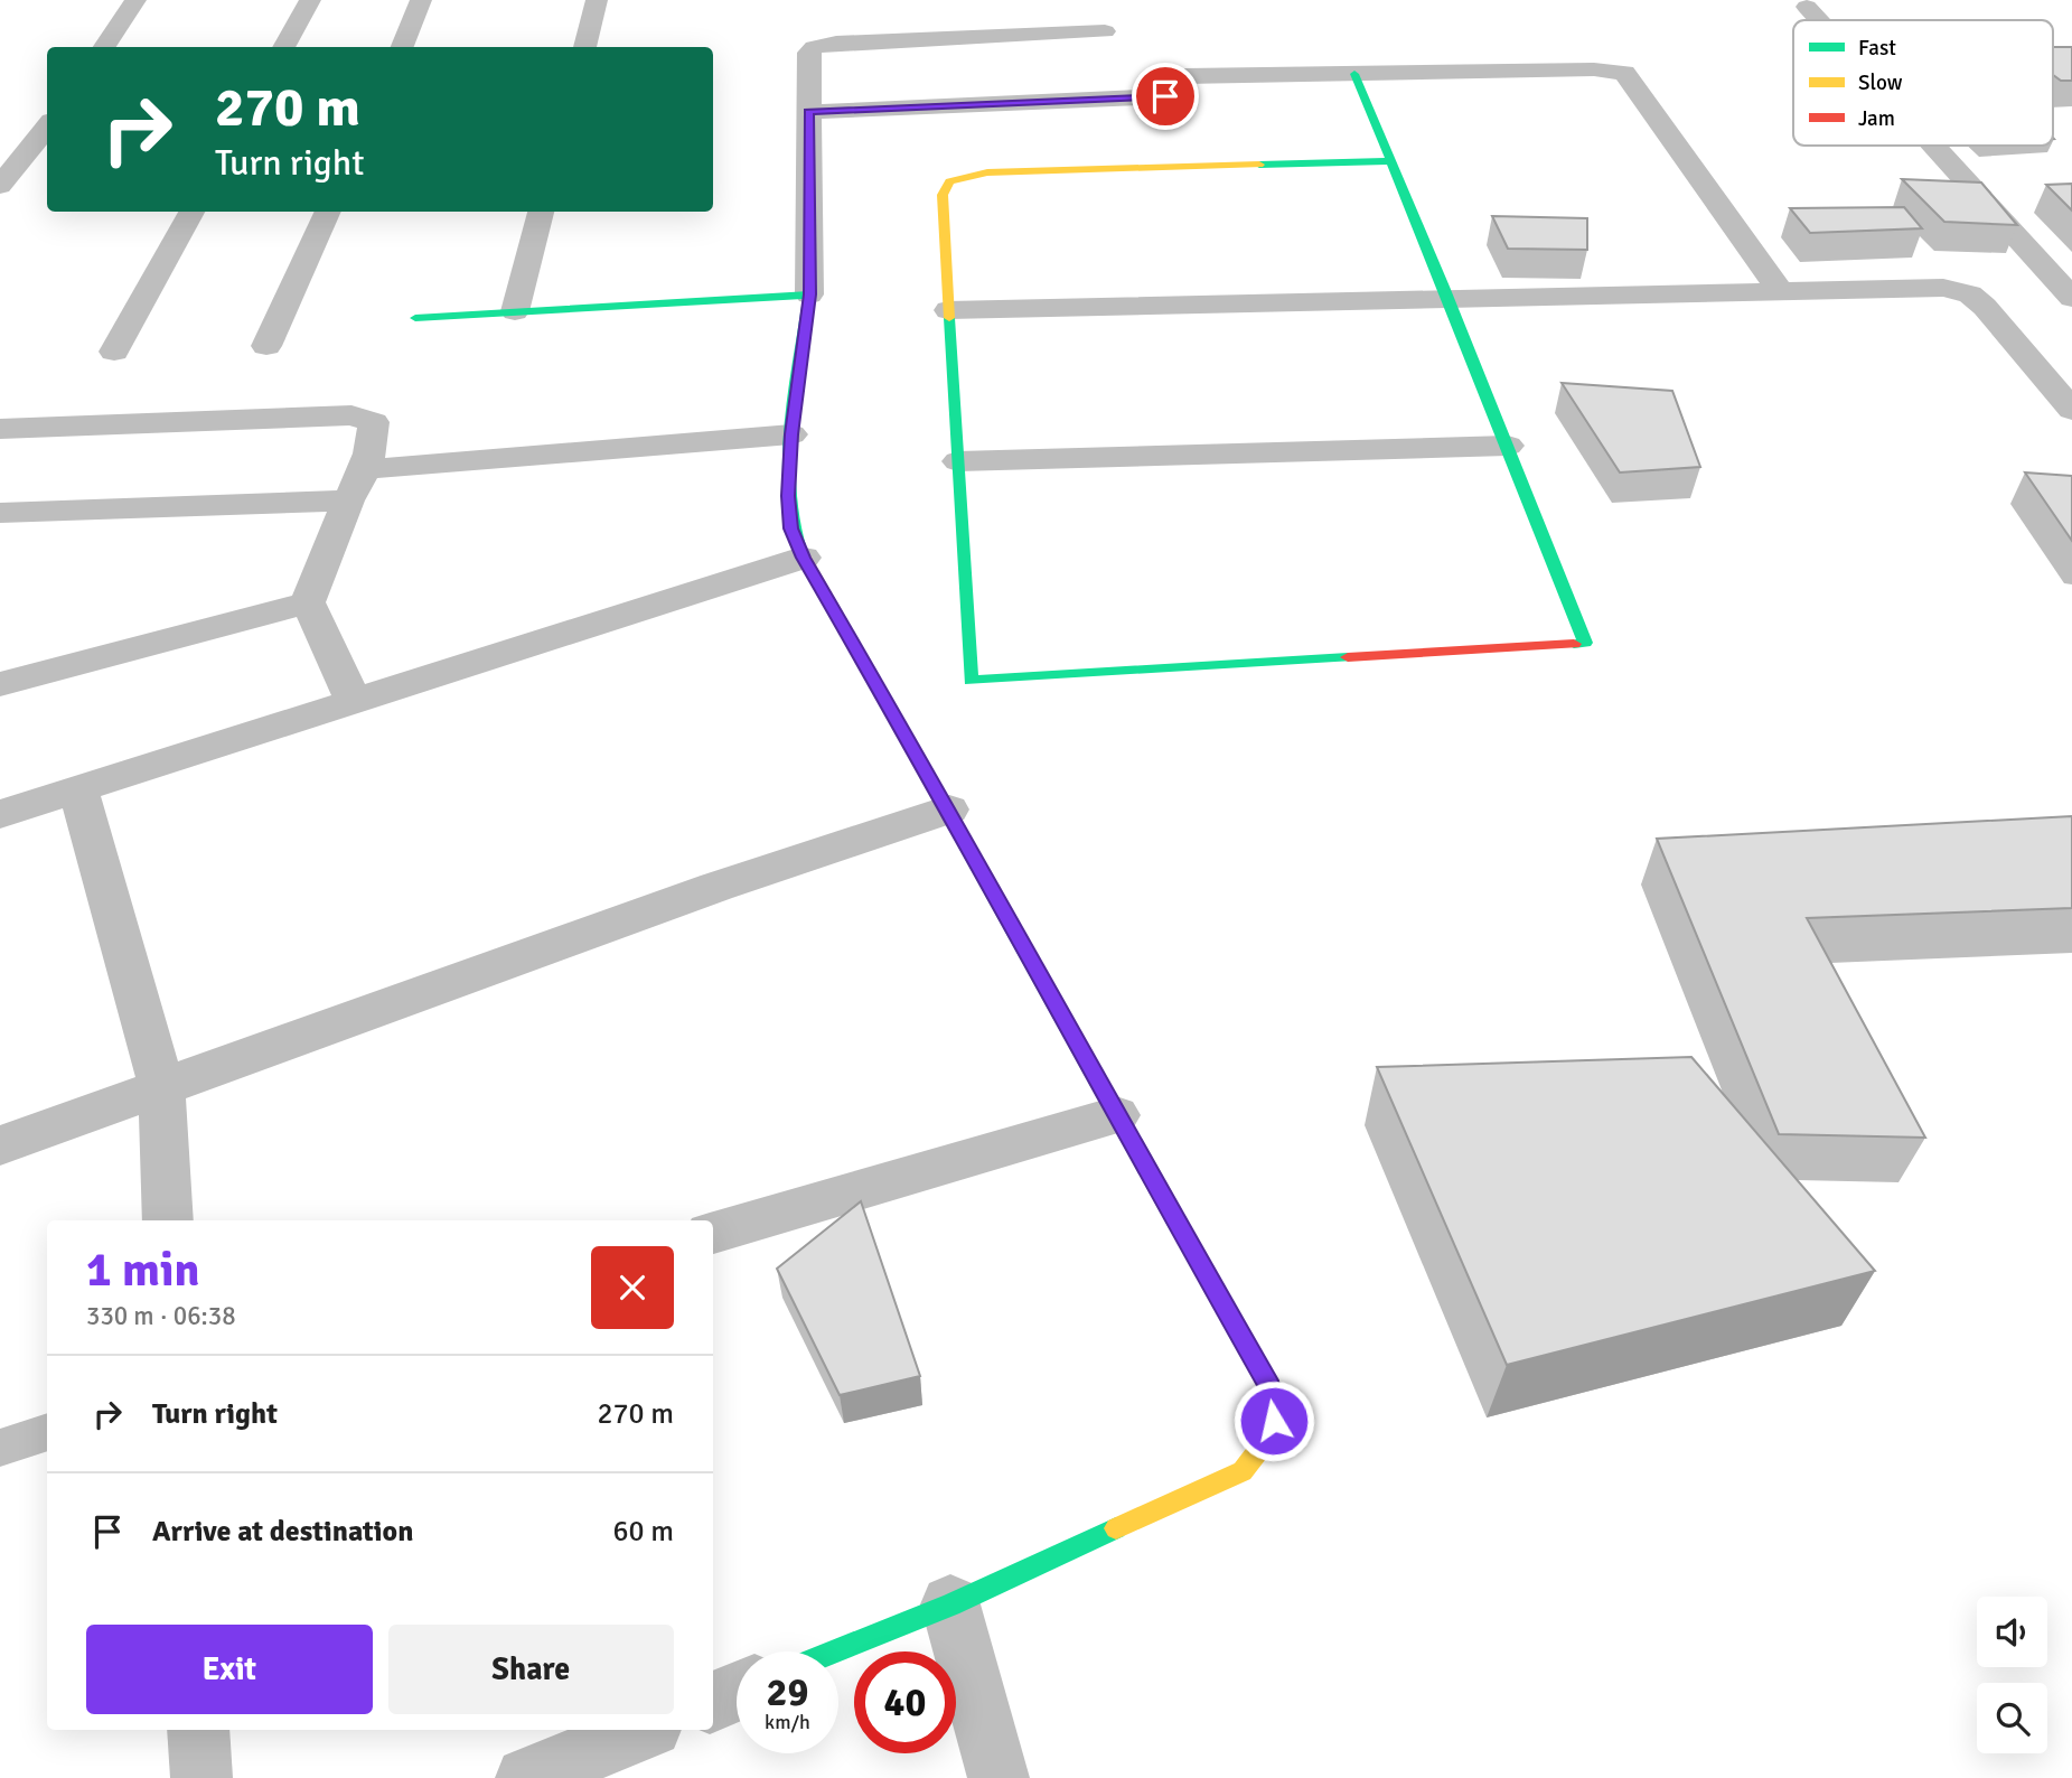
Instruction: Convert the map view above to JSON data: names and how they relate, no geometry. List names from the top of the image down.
{
  "legend": ["Fast", "Slow", "Jam"],
  "page": {
    "turn": ["270 m", "Turn right"],
    "heading": ["1 min", "330 m · 06:38"],
    "list": [
      {
        "name": "Turn right",
        "value": "270 m"
      },
      {
        "name": "Arrive at destination",
        "value": "60 m"
      }
    ],
    "buttons": ["Exit", "Share"],
    "speed": "29 km/h",
    "limit": "40"
  }
}
